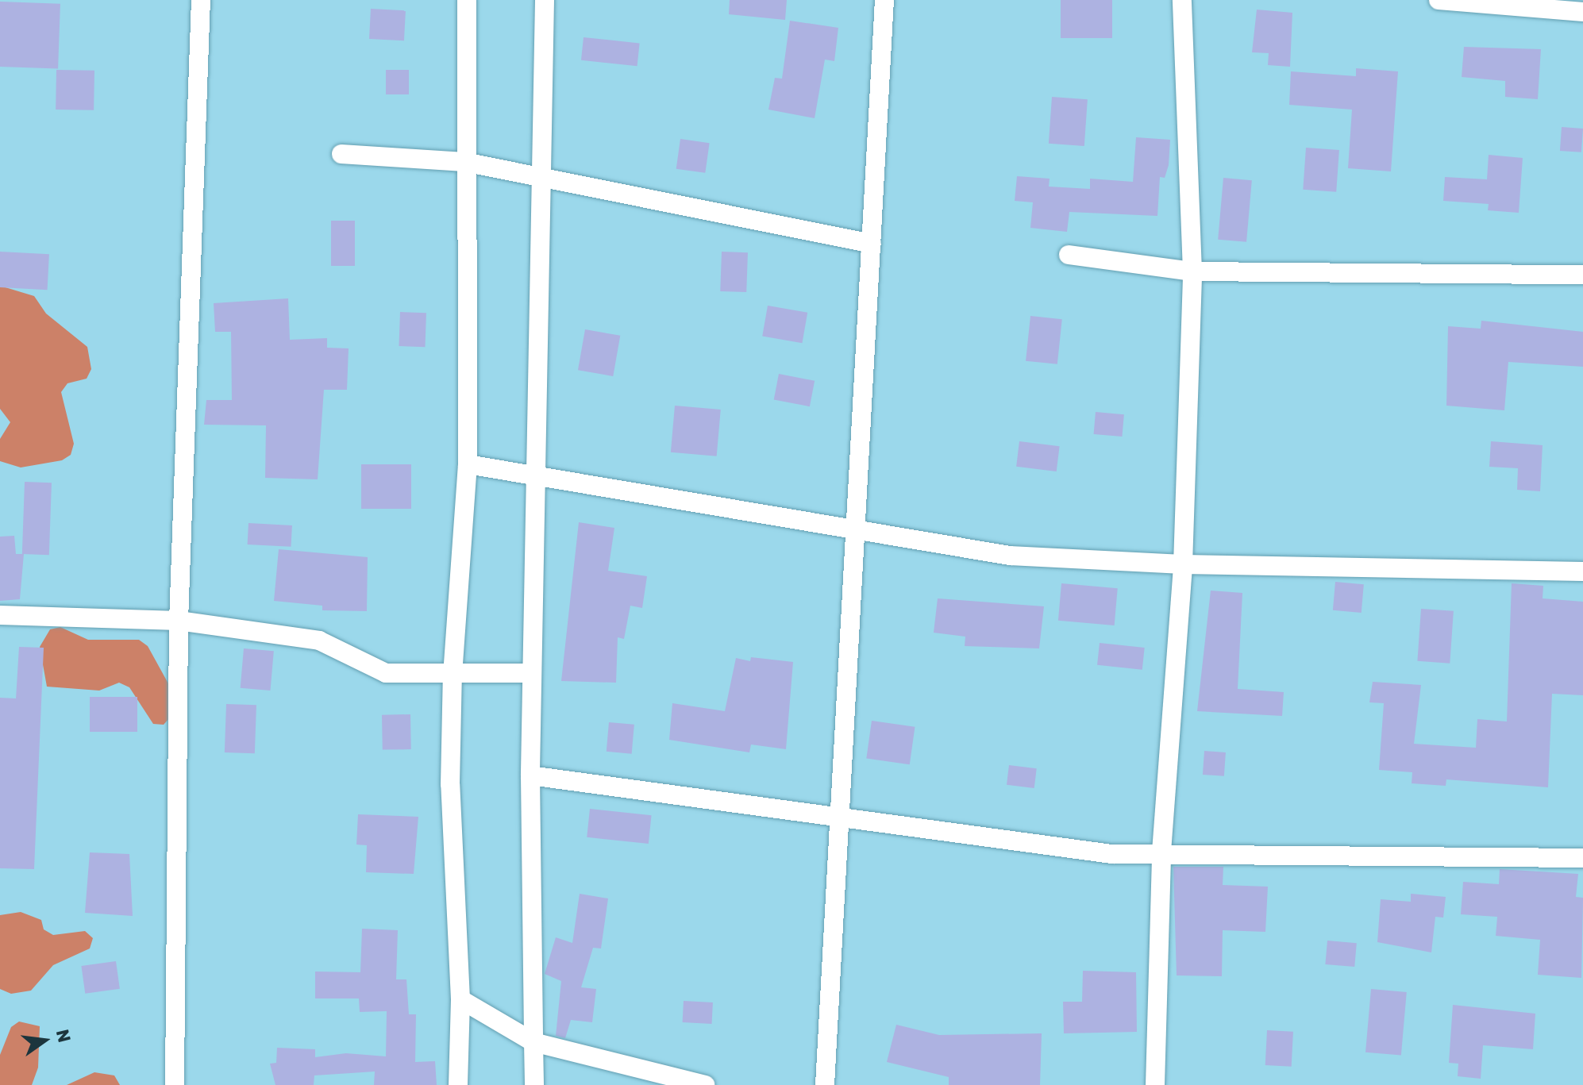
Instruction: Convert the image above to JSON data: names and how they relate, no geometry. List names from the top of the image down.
{
  "north": "right"
}
